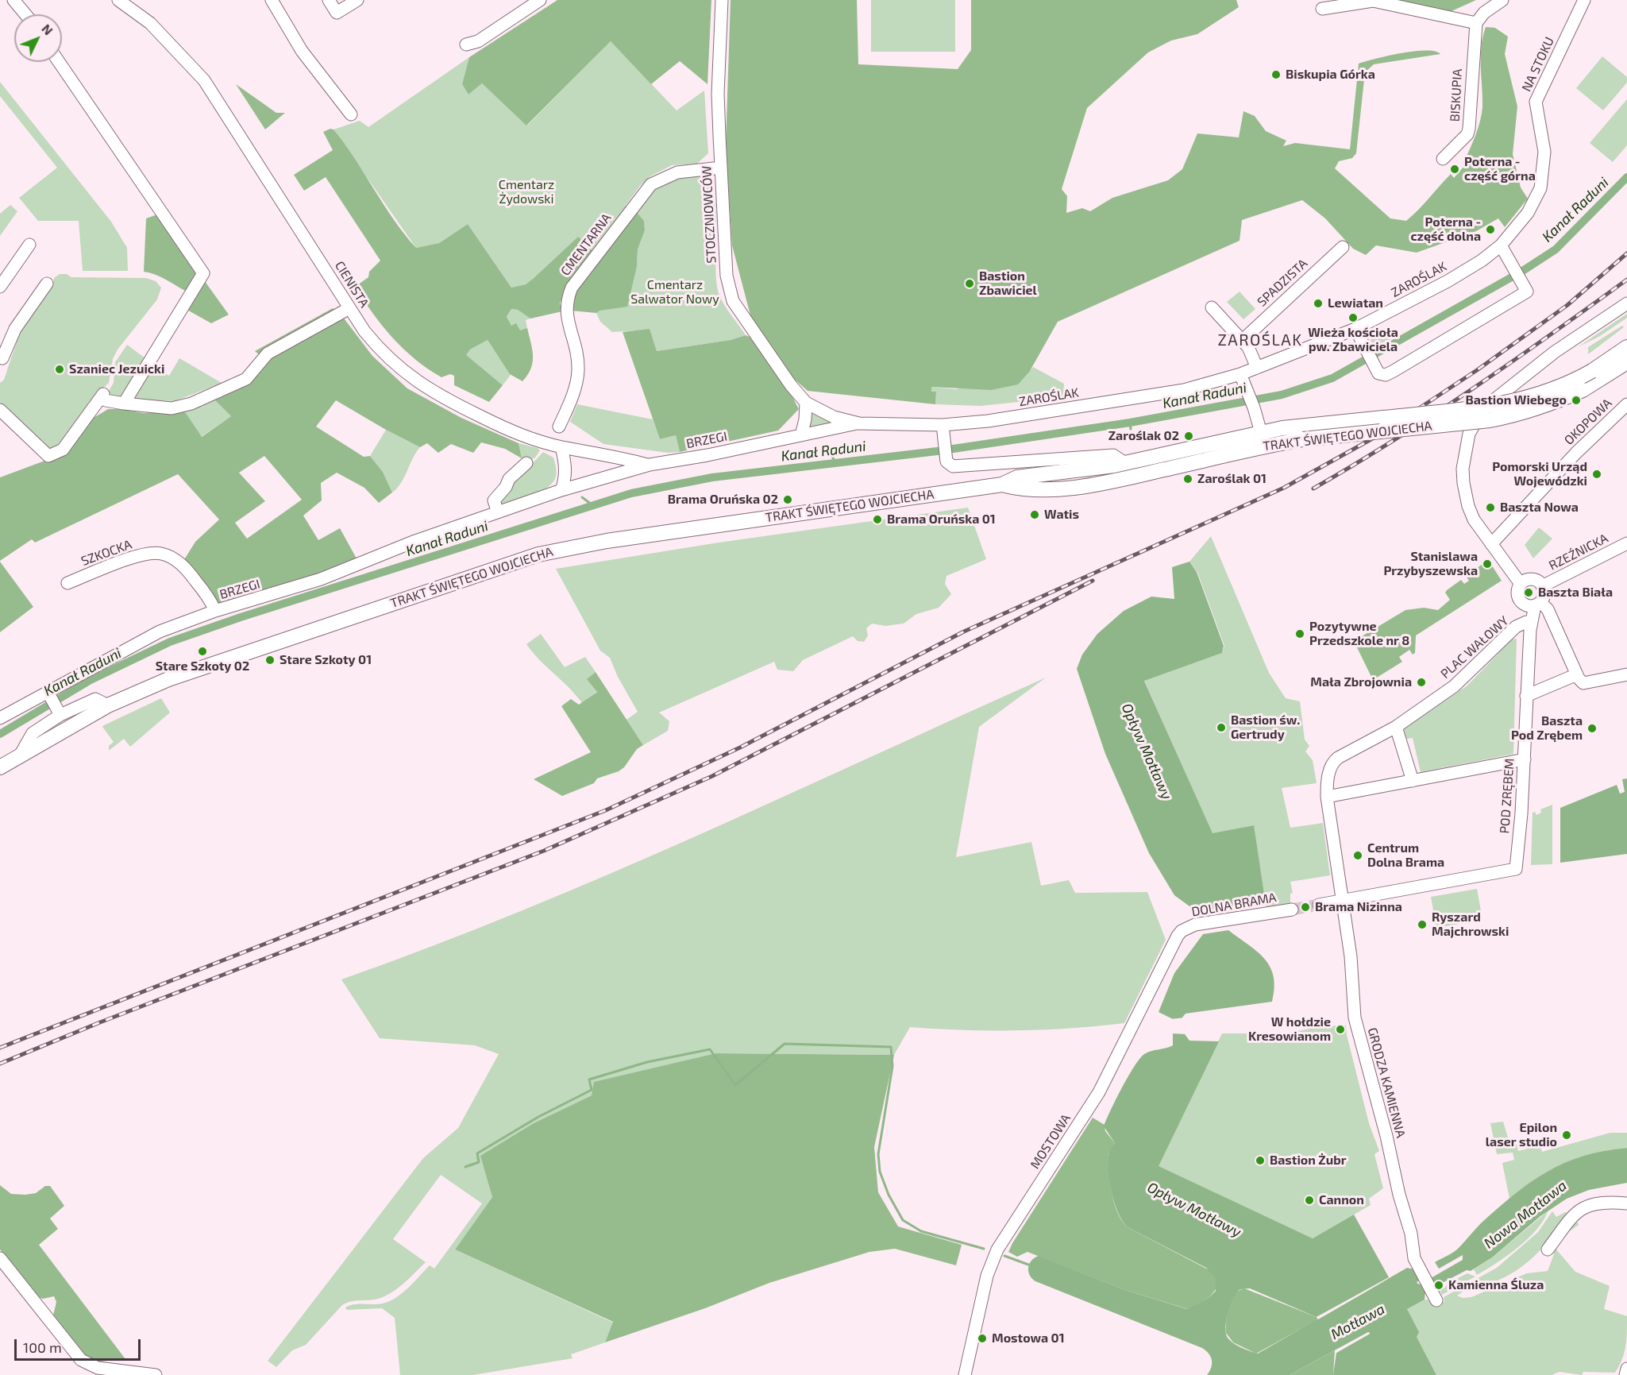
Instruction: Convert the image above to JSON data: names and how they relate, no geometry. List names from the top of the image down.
{
  "streets": {
    "main road": ["TRAKT ŚWIĘTEGO WOJCIECHA"],
    "street": [
      "NA STOKU",
      "BISKUPIA",
      "STOCZNIOWCÓW",
      "CMENTARNA",
      "ZAROŚLAK",
      "SPADZISTA",
      "CIENISTA",
      "OKOPOWA",
      "BRZEGI",
      "RZEŹNICKA",
      "SZKOCKA",
      "PLAC WAŁOWY",
      "POD ZRĘBEM",
      "DOLNA BRAMA",
      "GRODZA KAMIENNA",
      "MOSTOWA"
    ]
  },
  "crossings": [
    ["NA STOKU", "ZAROŚLAK"],
    ["STOCZNIOWCÓW", "CMENTARNA"],
    ["STOCZNIOWCÓW", "ZAROŚLAK"],
    ["STOCZNIOWCÓW", "BRZEGI"],
    ["ZAROŚLAK", "BRZEGI"],
    ["CIENISTA", "BRZEGI"],
    ["BRZEGI", "SZKOCKA"],
    ["RZEŹNICKA", "POD ZRĘBEM"],
    ["PLAC WAŁOWY", "POD ZRĘBEM"],
    ["PLAC WAŁOWY", "GRODZA KAMIENNA"],
    ["POD ZRĘBEM", "GRODZA KAMIENNA"],
    ["DOLNA BRAMA", "MOSTOWA"]
  ],
  "districts": ["ZAROŚLAK"],
  "water": [
    "Kanał Raduni",
    "Opływ Motławy",
    "Nowa Motława",
    "Motława"
  ],
  "parks": ["Cmentarz Żydowski", "Cmentarz Salwator Nowy"],
  "places": [
    "Biskupia Górka",
    "Poterna - część górna",
    "Poterna - część dolna",
    "Bastion Zbawiciel",
    "Lewiatan",
    "Wieża kościoła pw. Zbawiciela",
    "Szaniec Jezuicki",
    "Bastion Wiebego",
    "Zaroślak 02",
    "Pomorski Urząd Wojewódzki",
    "Zaroślak 01",
    "Brama Oruńska 02",
    "Baszta Nowa",
    "Watis",
    "Brama Oruńska 01",
    "Stanislawa Przybyszewska",
    "Baszta Biała",
    "Pozytywne Przedszkole nr 8",
    "Stare Szkoty 02",
    "Stare Szkoty 01",
    "Mała Zbrojownia",
    "Bastion św. Gertrudy",
    "Baszta Pod Zrębem",
    "Centrum Dolna Brama",
    "Brama Nizinna",
    "Ryszard Majchrowski",
    "W hołdzie Kresowianom",
    "Epilon laser studio",
    "Bastion Żubr",
    "Cannon",
    "Kamienna Śluza",
    "Mostowa 01"
  ],
  "scale_bar": "100 m",
  "north": "top right"
}
